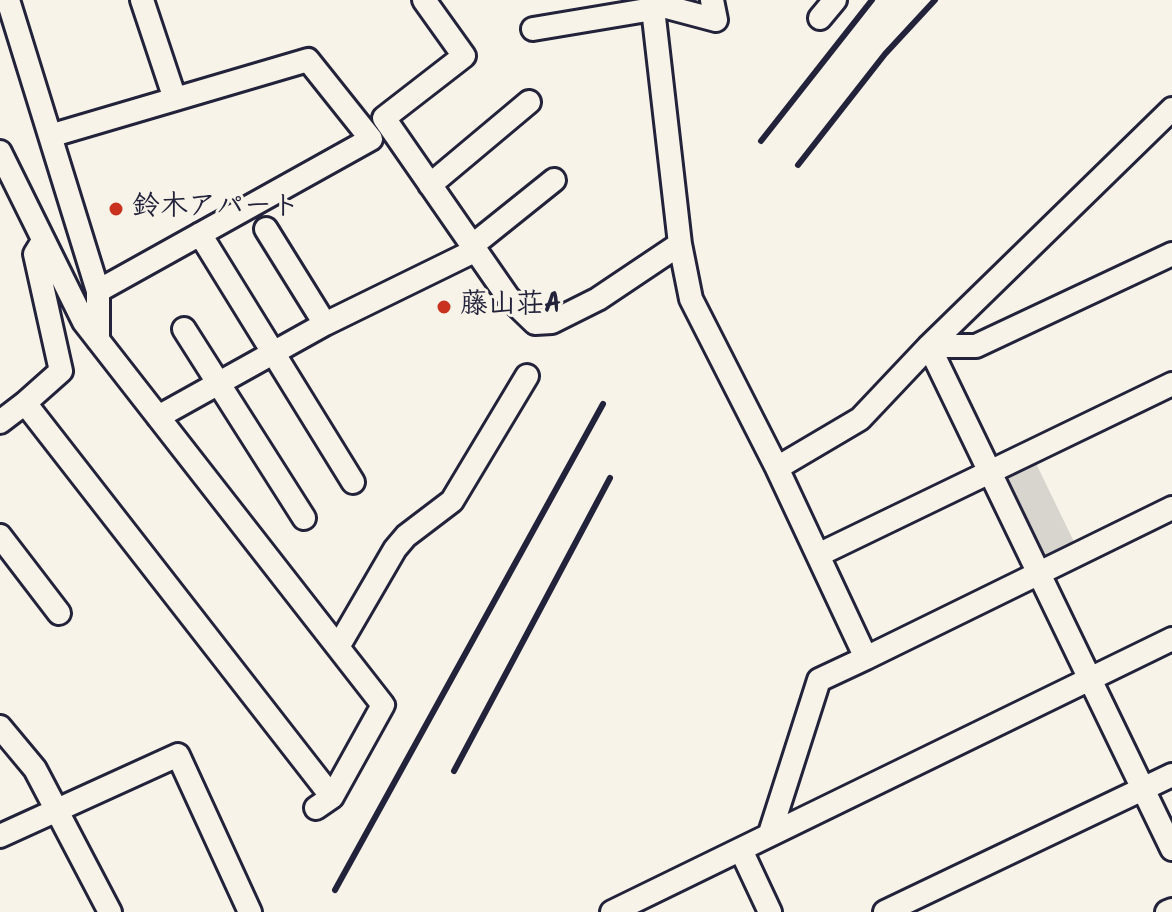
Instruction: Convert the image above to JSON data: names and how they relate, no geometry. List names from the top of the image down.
{
  "places": ["鈴木アパート", "藤山荘A"]
}
